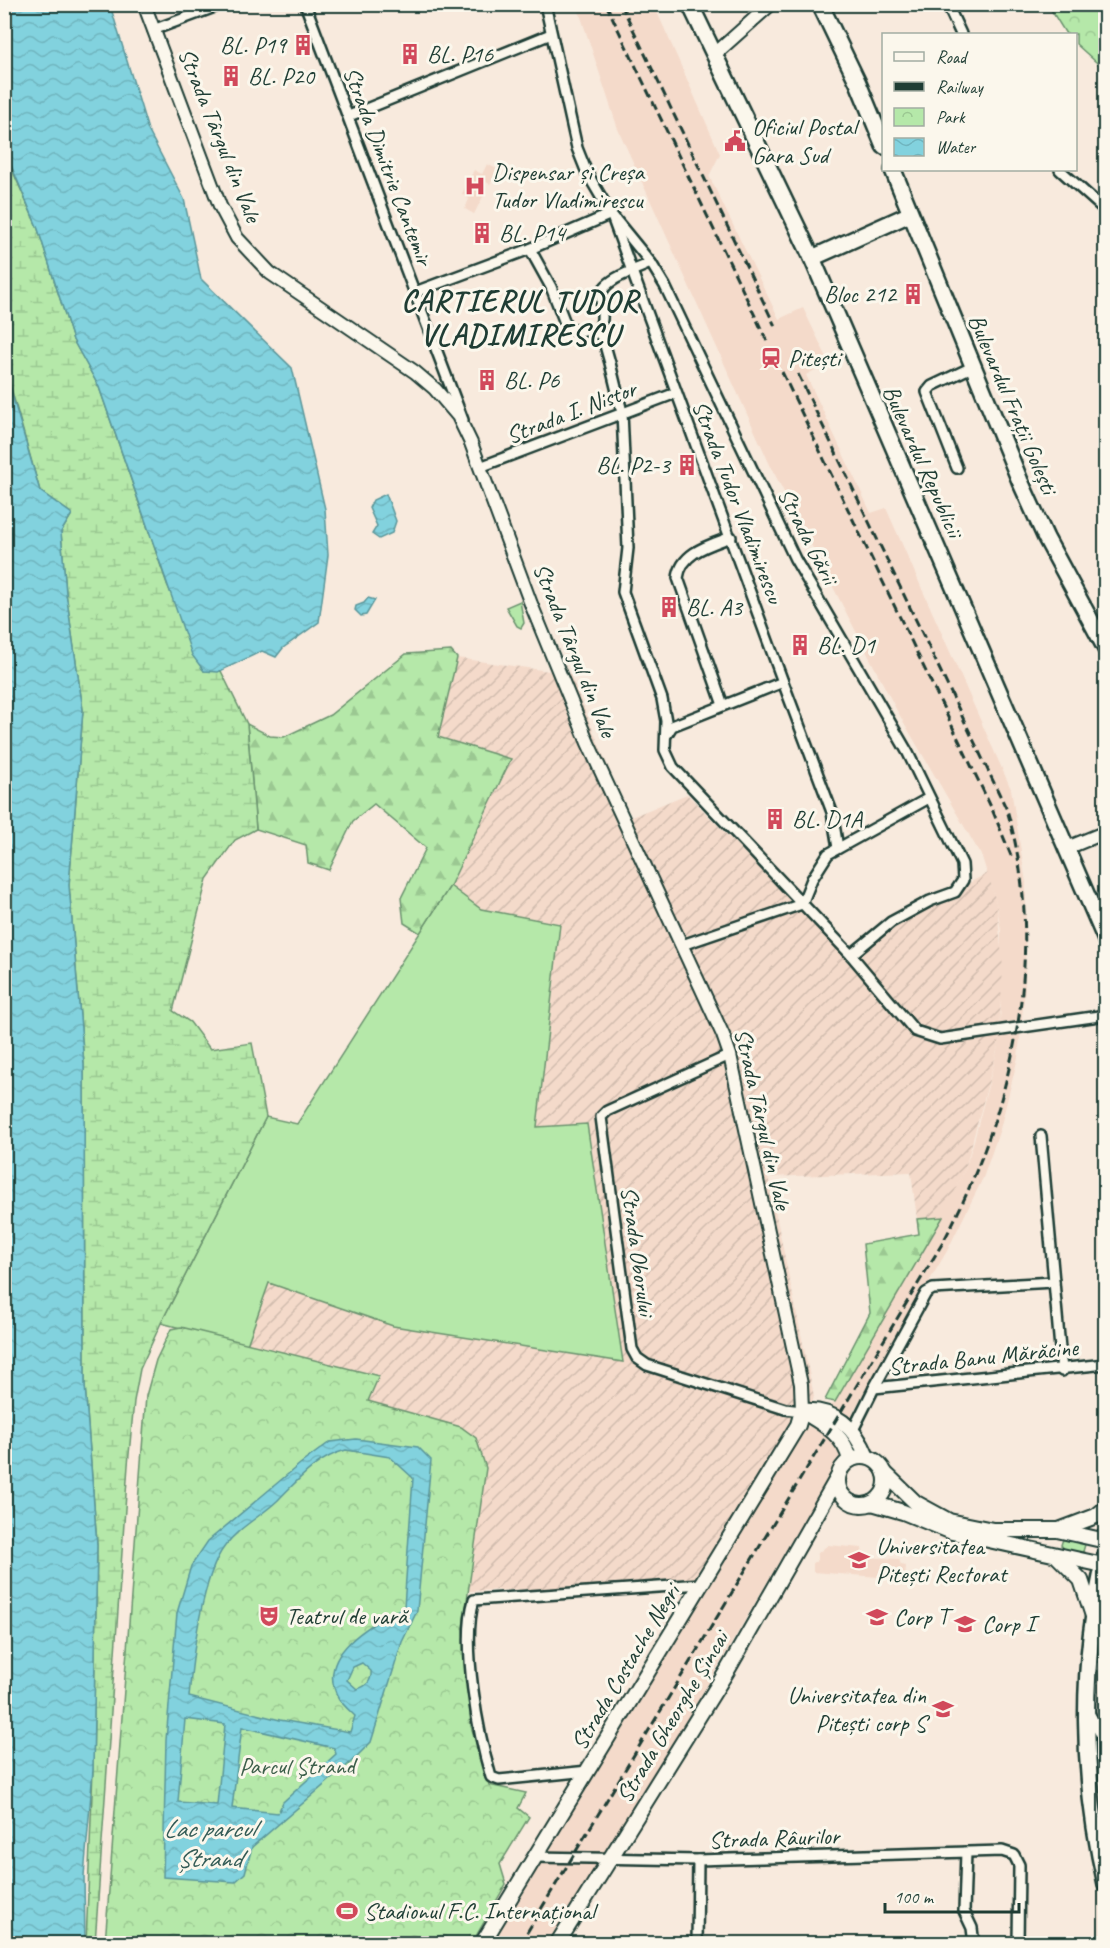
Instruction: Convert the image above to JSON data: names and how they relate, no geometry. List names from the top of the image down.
{
  "streets": {
    "main road": [
      "Bulevardul Frații Golești",
      "Bulevardul Republicii",
      "Strada Costache Negri",
      "Strada Gheorghe Șincai"
    ],
    "street": [
      "Strada Târgul din Vale",
      "Strada Dimitrie Cantemir",
      "Strada I. Nistor",
      "Strada Tudor Vladimirescu",
      "Strada Gării",
      "Strada Oborului",
      "Strada Banu Mărăcine",
      "Strada Râurilor"
    ]
  },
  "crossings": [
    ["Strada Târgul din Vale", "Strada Dimitrie Cantemir"],
    ["Strada Târgul din Vale", "Strada I. Nistor"],
    ["Strada Târgul din Vale", "Strada Oborului"],
    ["Strada Târgul din Vale", "Strada Costache Negri"],
    ["Strada I. Nistor", "Strada Tudor Vladimirescu"],
    ["Strada Tudor Vladimirescu", "Strada Gării"],
    ["Strada Oborului", "Strada Costache Negri"],
    ["Strada Costache Negri", "Strada Râurilor"],
    ["Strada Gheorghe Șincai", "Strada Râurilor"]
  ],
  "districts": ["CARTIERUL TUDOR VLADIMIRESCU"],
  "water": ["Lac parcul Ștrand"],
  "parks": ["Parcul Ștrand"],
  "places": {
    "building": [
      "BL. P19",
      "BL. P16",
      "BL. P20",
      "BL. P14",
      "Bloc 212",
      "BL. P6",
      "BL. P2-3",
      "BL. A3",
      "BL. D1",
      "BL. D1A"
    ],
    "public building": ["Oficiul Postal Gara Sud"],
    "hospital": ["Dispensar și Creșa Tudor Vladimirescu"],
    "station": ["Pitești"],
    "school or university": [
      "Universitatea Pitești Rectorat",
      "Corp T",
      "Corp I",
      "Universitatea din Pitești corp S"
    ],
    "theatre": ["Teatrul de vară"],
    "sports": ["Stadionul F.C. Internațional"]
  },
  "legend": [
    "Road",
    "Railway",
    "Park",
    "Water"
  ],
  "scale_bar": "100 m"
}
